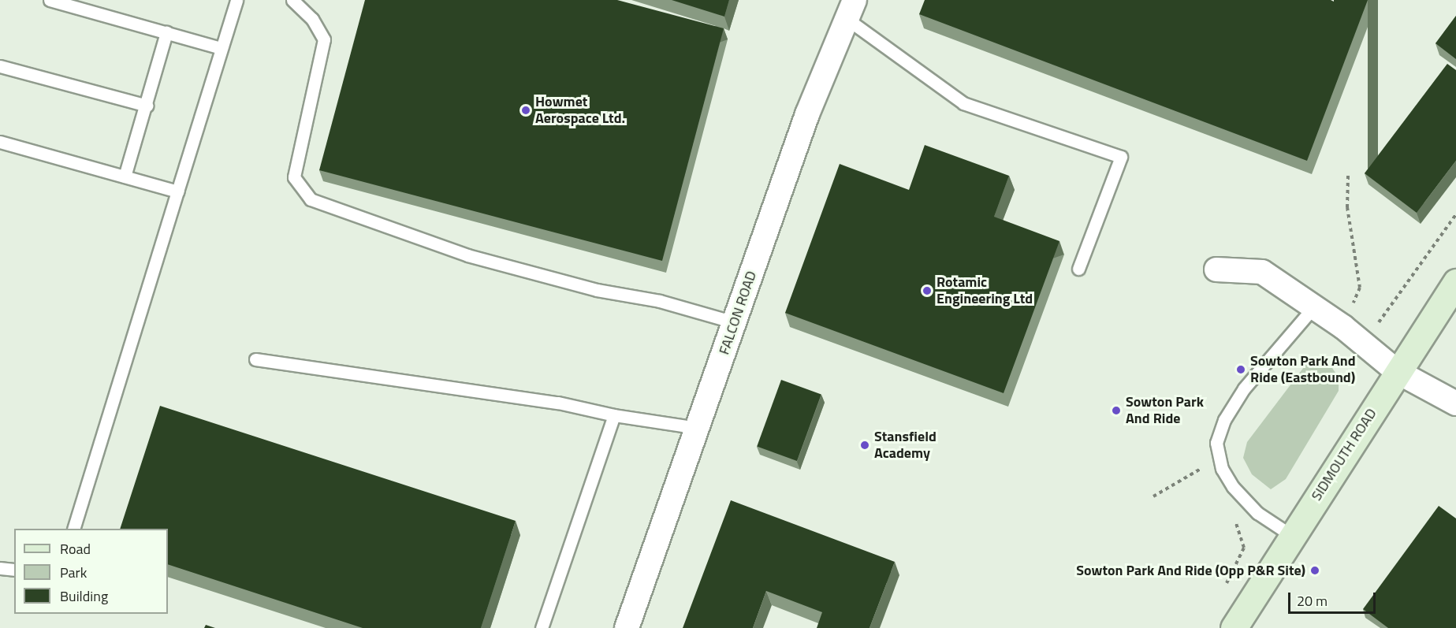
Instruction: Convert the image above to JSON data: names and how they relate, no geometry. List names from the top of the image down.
{
  "streets": {
    "street": ["FALCON ROAD", "SIDMOUTH ROAD"]
  },
  "places": [
    "Howmet Aerospace Ltd.",
    "Rotamic Engineering Ltd",
    "Sowton Park And Ride (Eastbound)",
    "Sowton Park And Ride",
    "Stansfield Academy",
    "Sowton Park And Ride (Opp P&R Site)"
  ],
  "legend": ["Road", "Park", "Building"],
  "scale_bar": "20 m"
}
